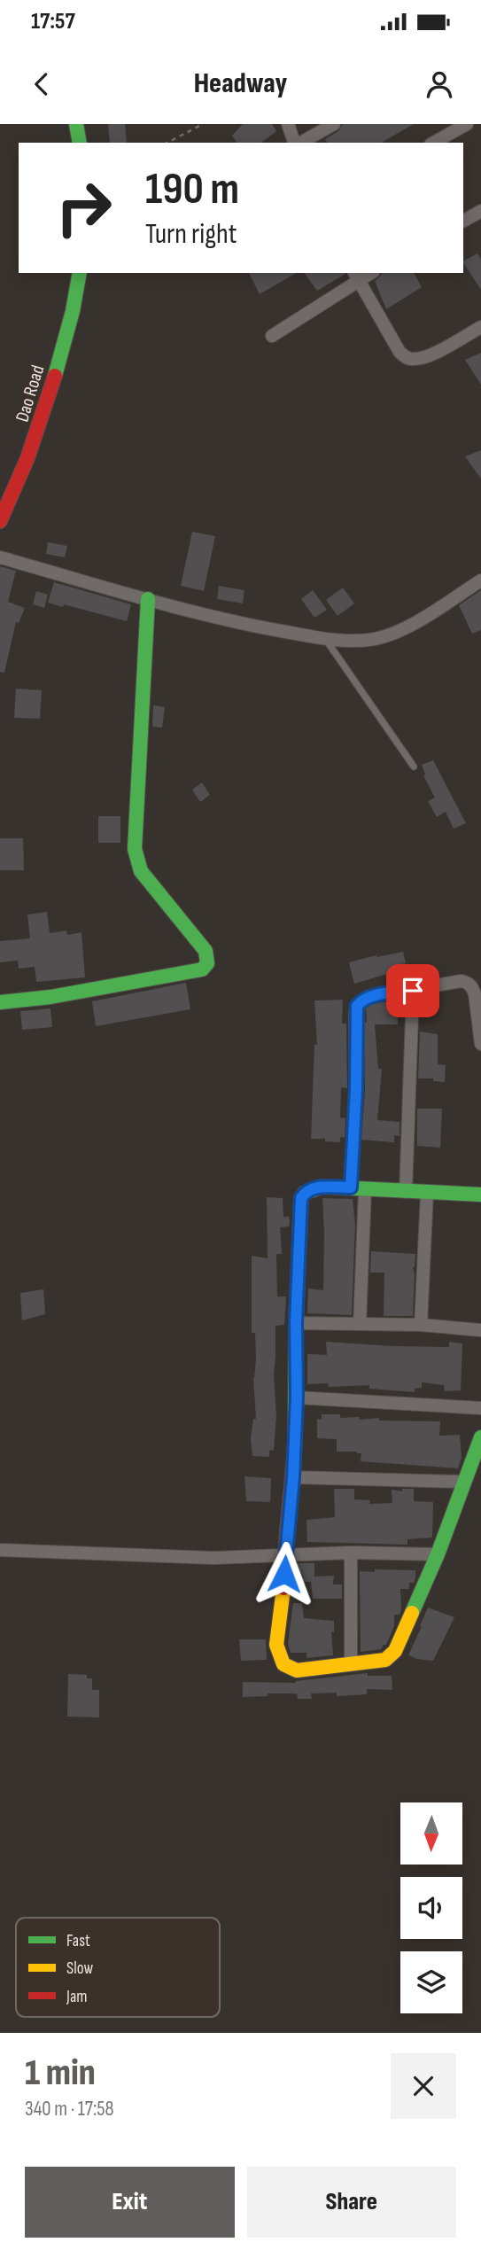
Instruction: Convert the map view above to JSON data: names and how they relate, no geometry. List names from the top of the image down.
{
  "streets": {
    "street": ["Dao Road"]
  },
  "legend": ["Fast", "Slow", "Jam"],
  "north": "bottom",
  "page": {
    "status": "17:57",
    "header": "Headway",
    "turn": ["190 m", "Turn right"],
    "heading": ["1 min", "340 m · 17:58"],
    "buttons": ["Exit", "Share"]
  }
}
